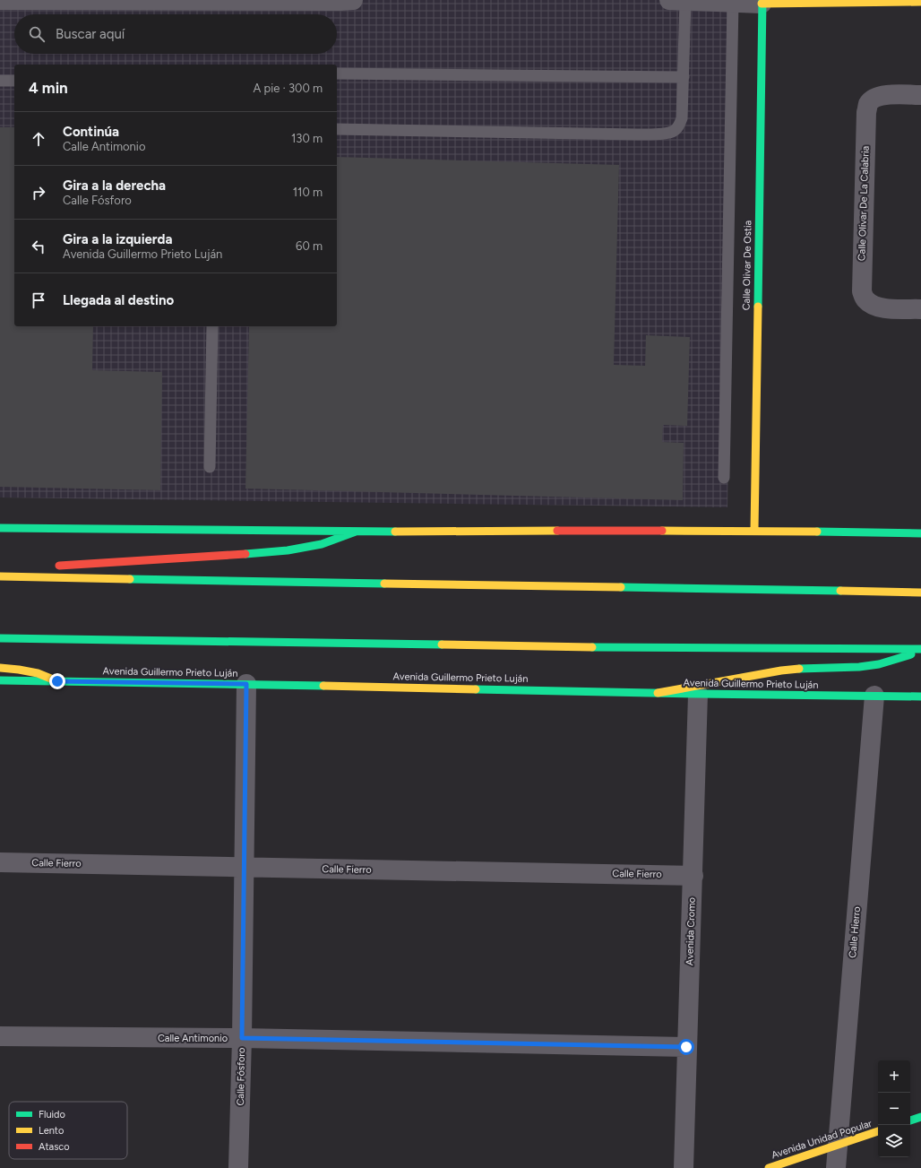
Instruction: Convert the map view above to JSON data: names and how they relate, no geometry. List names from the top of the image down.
{
  "streets": {
    "street": [
      "Calle Olivar De La Calabria",
      "Calle Olivar De Ostia",
      "Avenida Guillermo Prieto Luján",
      "Calle Fierro",
      "Avenida Cromo",
      "Calle Hierro",
      "Calle Antimonio",
      "Calle Fósforo",
      "Avenida Unidad Popular"
    ]
  },
  "crossings": [
    ["Avenida Guillermo Prieto Luján", "Avenida Cromo"],
    ["Avenida Guillermo Prieto Luján", "Calle Hierro"],
    ["Avenida Guillermo Prieto Luján", "Calle Fósforo"],
    ["Calle Fierro", "Avenida Cromo"],
    ["Calle Fierro", "Calle Fósforo"],
    ["Avenida Cromo", "Calle Antimonio"],
    ["Calle Hierro", "Avenida Unidad Popular"],
    ["Calle Antimonio", "Calle Fósforo"]
  ],
  "legend": ["Fluido", "Lento", "Atasco"],
  "page": {
    "search": "Buscar aquí",
    "heading": ["4 min", "A pie · 300 m"],
    "list": [
      ["Continúa", "Calle Antimonio", "130 m"],
      ["Gira a la derecha", "Calle Fósforo", "110 m"],
      ["Gira a la izquierda", "Avenida Guillermo Prieto Luján", "60 m"],
      "Llegada al destino"
    ],
    "map_buttons": ["+", "−"]
  }
}
